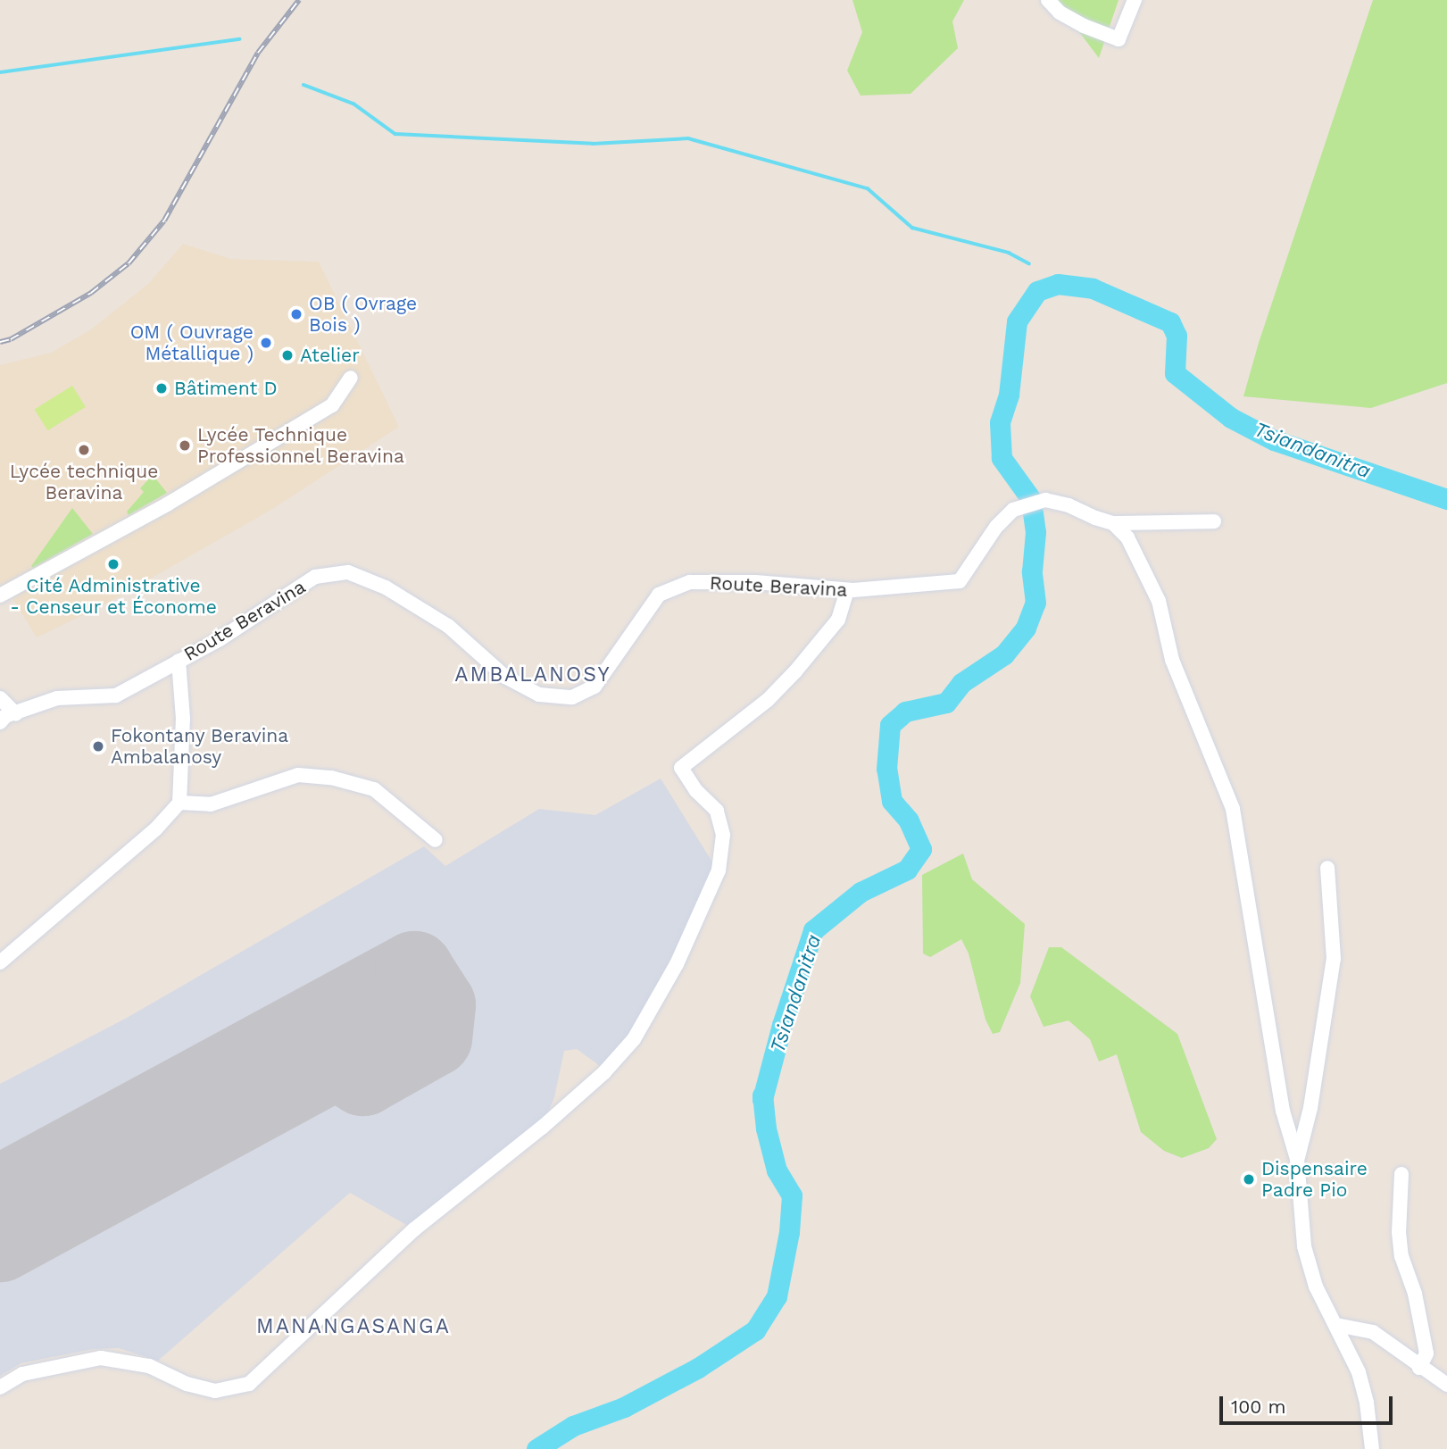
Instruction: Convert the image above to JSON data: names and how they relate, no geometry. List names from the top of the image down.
{
  "streets": {
    "street": ["Route Beravina"]
  },
  "districts": ["AMBALANOSY", "MANANGASANGA"],
  "water": ["Tsiandanitra"],
  "places": [
    "OB ( Ovrage Bois )",
    "OM ( Ouvrage Métallique )",
    "Atelier",
    "Bâtiment D",
    "Lycée Technique Professionnel Beravina",
    "Lycée technique Beravina",
    "Cité Administrative - Censeur et Économe",
    "Fokontany Beravina Ambalanosy",
    "Dispensaire Padre Pio"
  ],
  "scale_bar": "100 m"
}
